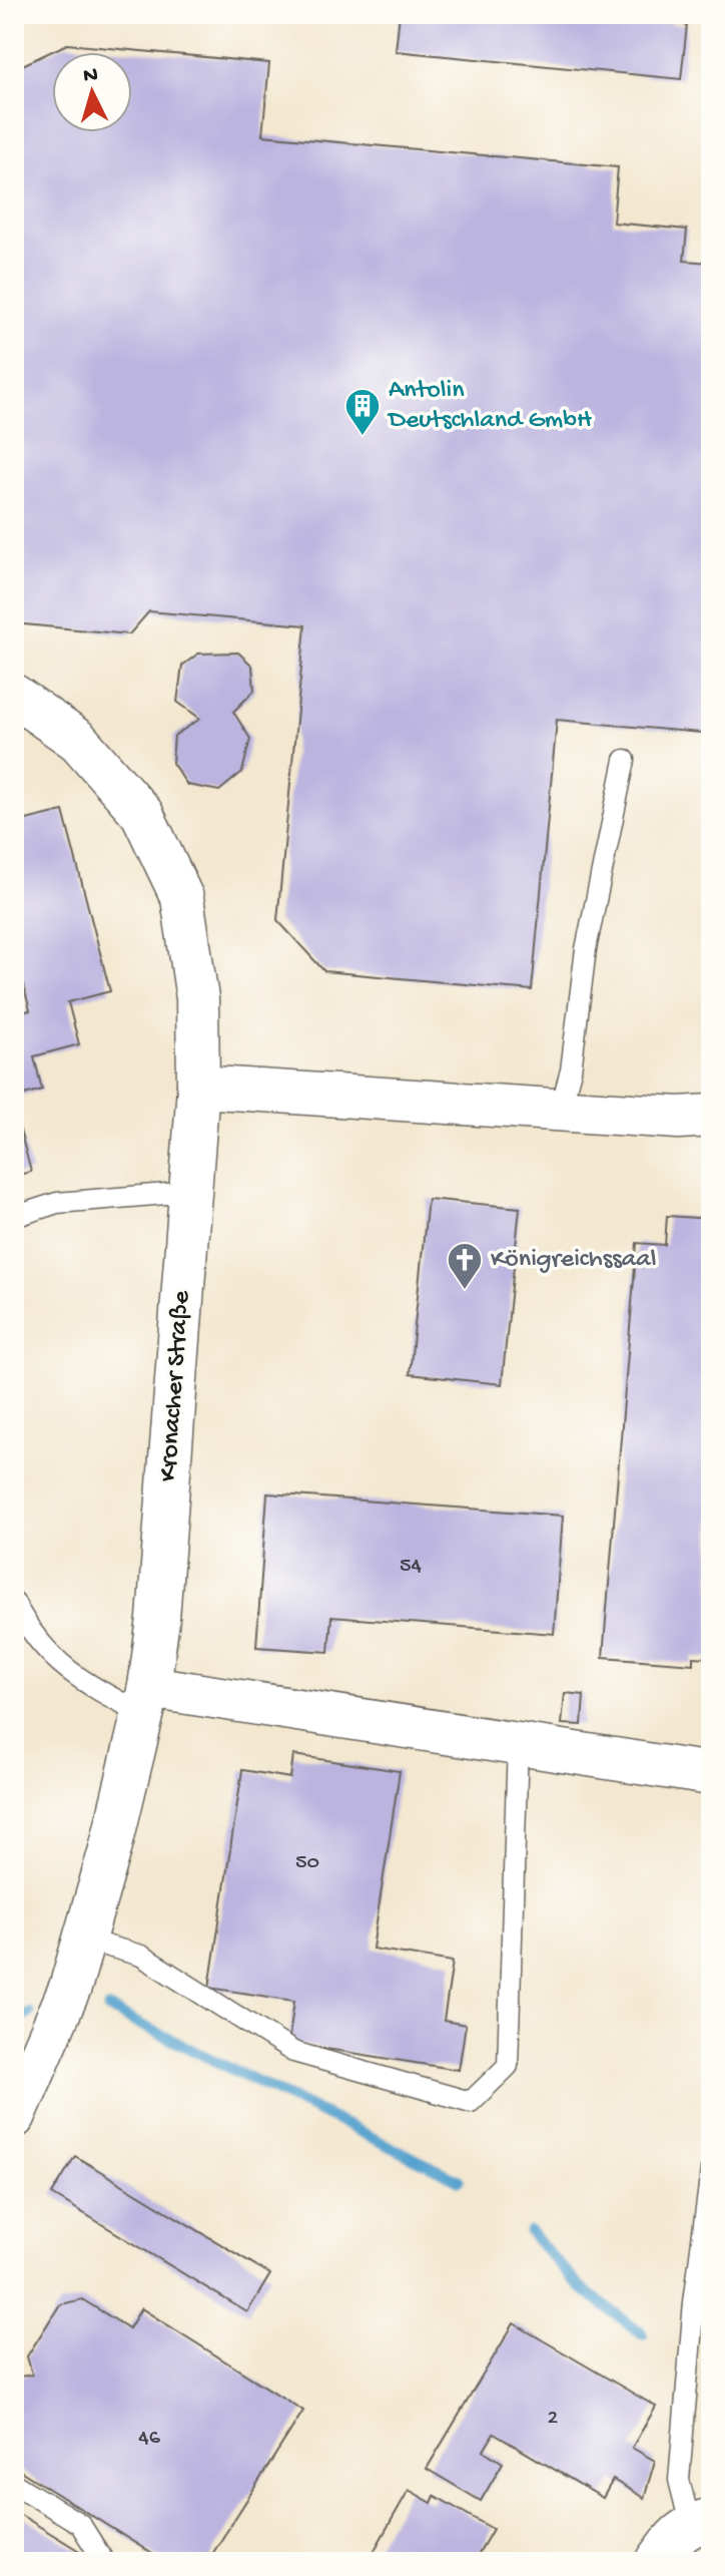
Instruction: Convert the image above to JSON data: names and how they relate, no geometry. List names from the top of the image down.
{
  "streets": {
    "street": ["Kronacher Straße"]
  },
  "places": {
    "building": ["Antolin Deutschland GmbH"],
    "church": ["Königreichssaal"]
  },
  "house_numbers": [
    "54",
    "50",
    "2",
    "46"
  ],
  "north": "top"
}
